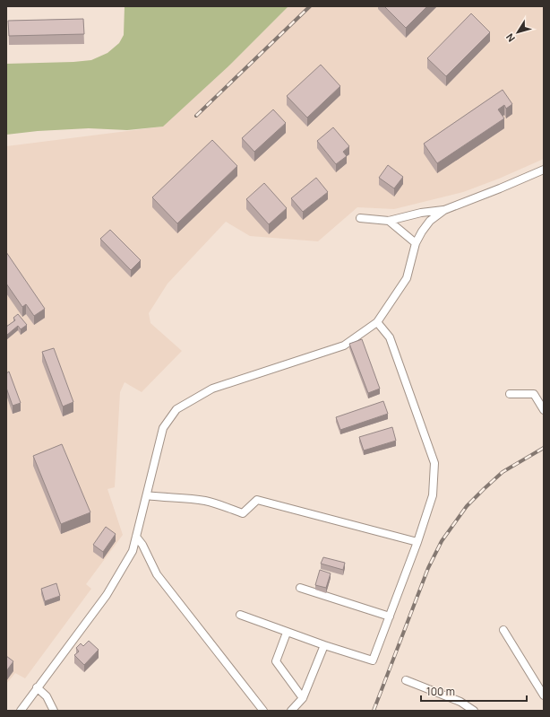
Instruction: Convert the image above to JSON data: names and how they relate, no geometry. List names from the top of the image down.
{
  "scale_bar": "100 m",
  "north": "bottom left"
}
